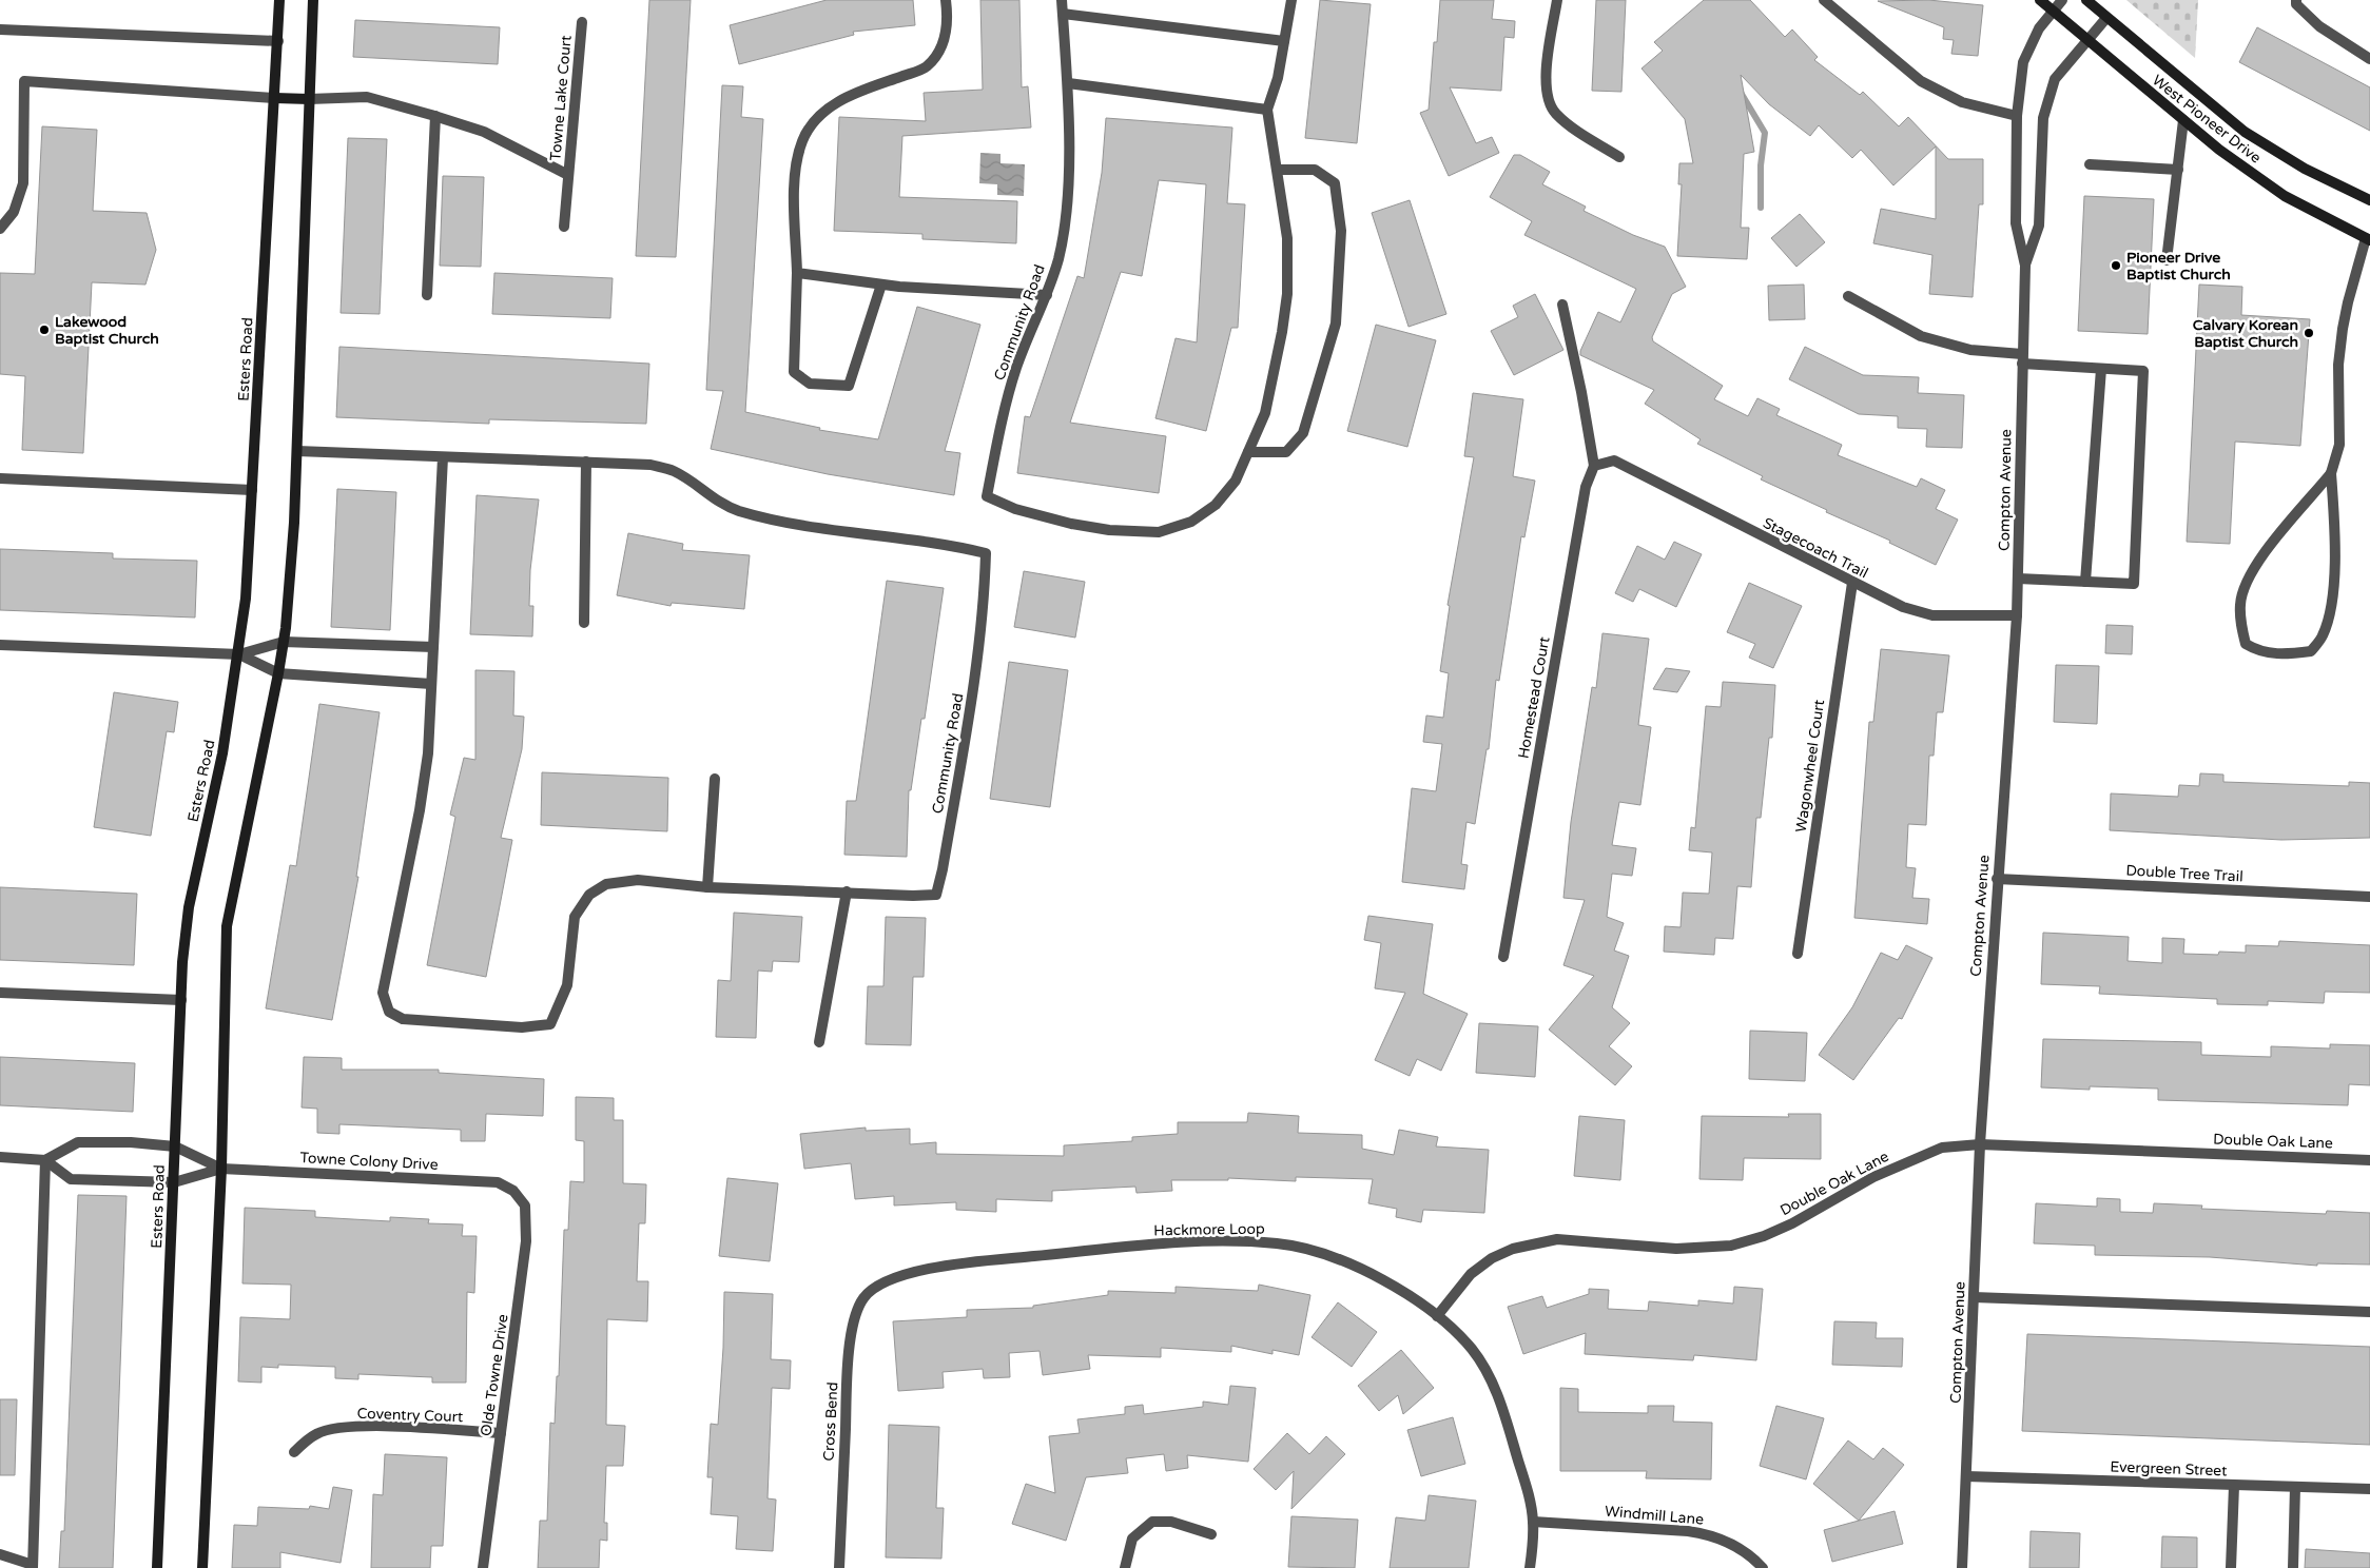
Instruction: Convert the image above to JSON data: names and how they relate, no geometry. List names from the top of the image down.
{
  "streets": {
    "main road": ["West Pioneer Drive", "Esters Road"],
    "street": [
      "Towne Lake Court",
      "Community Road",
      "Compton Avenue",
      "Stagecoach Trail",
      "Homestead Court",
      "Wagonwheel Court",
      "Double Tree Trail",
      "Double Oak Lane",
      "Towne Colony Drive",
      "Hackmore Loop",
      "Olde Towne Drive",
      "Coventry Court",
      "Cross Bend",
      "Evergreen Street",
      "Windmill Lane"
    ]
  },
  "crossings": [
    ["West Pioneer Drive", "Compton Avenue"],
    ["Esters Road", "Towne Colony Drive"],
    ["Compton Avenue", "Stagecoach Trail"],
    ["Compton Avenue", "Double Tree Trail"],
    ["Compton Avenue", "Double Oak Lane"],
    ["Compton Avenue", "Evergreen Street"],
    ["Stagecoach Trail", "Homestead Court"],
    ["Stagecoach Trail", "Wagonwheel Court"],
    ["Double Oak Lane", "Hackmore Loop"],
    ["Towne Colony Drive", "Olde Towne Drive"],
    ["Hackmore Loop", "Cross Bend"],
    ["Hackmore Loop", "Windmill Lane"],
    ["Olde Towne Drive", "Coventry Court"]
  ],
  "places": ["Pioneer Drive Baptist Church", "Lakewood Baptist Church", "Calvary Korean Baptist Church"]
}
